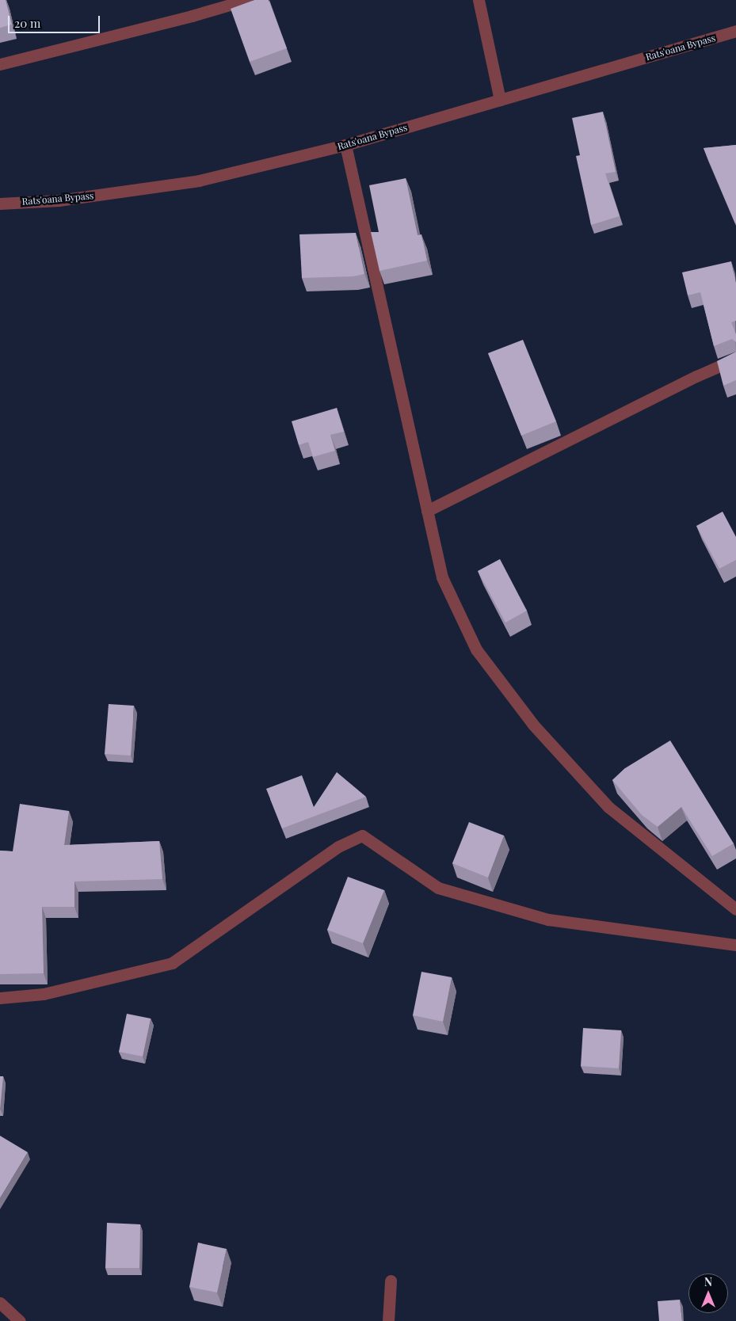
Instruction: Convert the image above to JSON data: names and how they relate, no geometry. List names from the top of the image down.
{
  "streets": {
    "street": ["Rats'oana Bypass"]
  },
  "scale_bar": "20 m",
  "north": "top"
}
